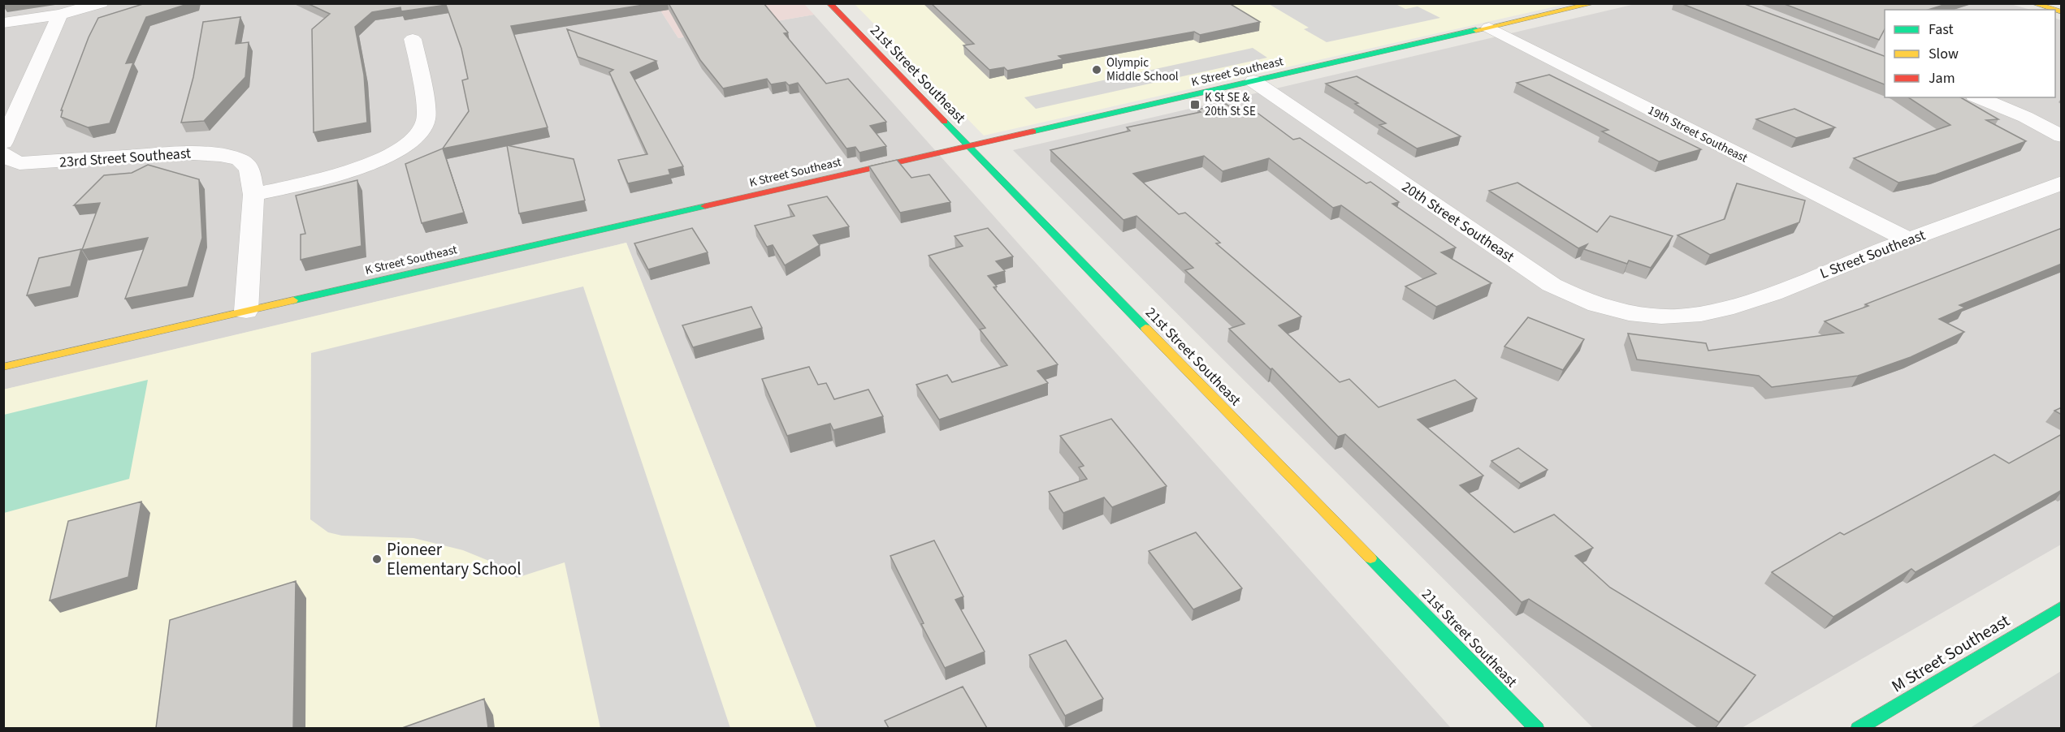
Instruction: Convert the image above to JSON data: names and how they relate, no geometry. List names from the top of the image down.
{
  "streets": {
    "street": [
      "K Street Southeast",
      "21st Street Southeast",
      "19th Street Southeast",
      "23rd Street Southeast",
      "20th Street Southeast",
      "L Street Southeast",
      "M Street Southeast"
    ]
  },
  "crossings": [
    ["K Street Southeast", "21st Street Southeast"],
    ["K Street Southeast", "19th Street Southeast"],
    ["K Street Southeast", "23rd Street Southeast"],
    ["K Street Southeast", "20th Street Southeast"],
    ["19th Street Southeast", "L Street Southeast"],
    ["20th Street Southeast", "L Street Southeast"]
  ],
  "places": {
    "other": ["Olympic Middle School", "Pioneer Elementary School"],
    "transit": ["K St SE & 20th St SE"]
  },
  "legend": ["Fast", "Slow", "Jam"]
}
